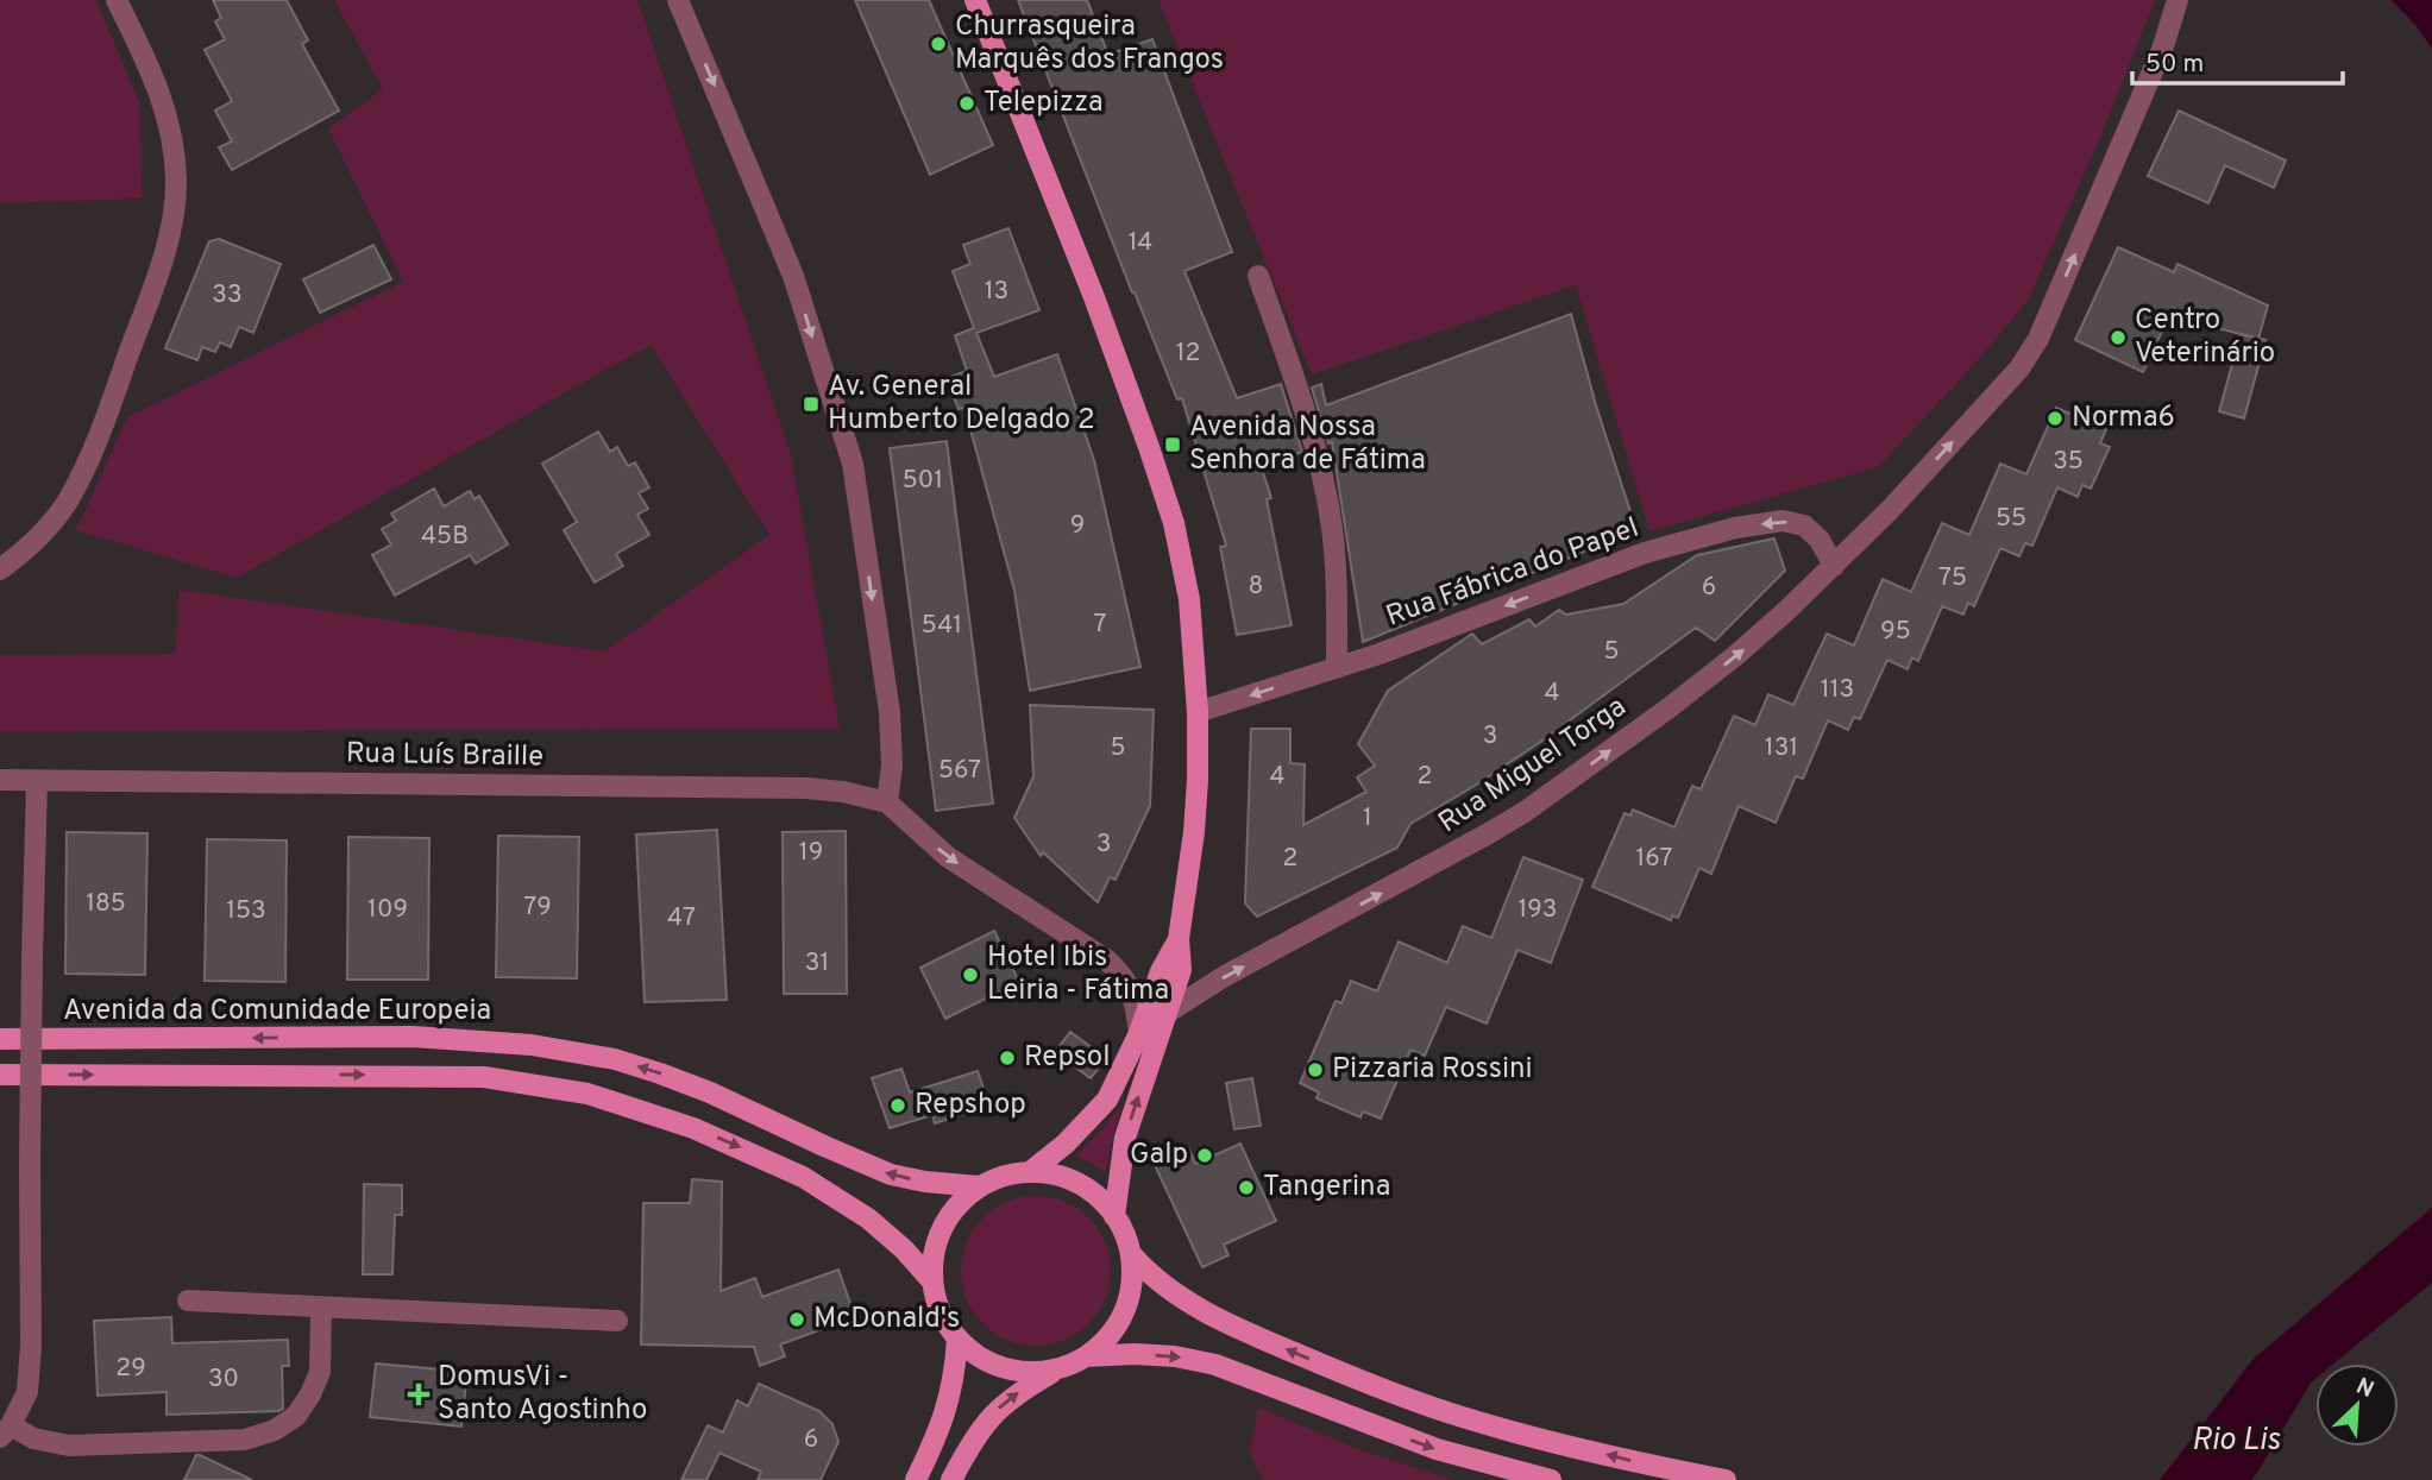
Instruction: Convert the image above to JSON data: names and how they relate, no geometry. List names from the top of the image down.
{
  "streets": {
    "main road": ["Avenida da Comunidade Europeia"],
    "street": ["Rua Fábrica do Papel", "Rua Luís Braille", "Rua Miguel Torga"]
  },
  "crossings": [
    ["Rua Fábrica do Papel", "Rua Miguel Torga"]
  ],
  "one_way": ["Rua Fábrica do Papel", "Rua Miguel Torga"],
  "water": ["Rio Lis"],
  "places": {
    "other": [
      "Churrasqueira Marquês dos Frangos",
      "Telepizza",
      "Centro Veterinário",
      "Norma6",
      "Hotel Ibis Leiria - Fátima",
      "Repsol",
      "Pizzaria Rossini",
      "Repshop",
      "Galp",
      "Tangerina",
      "McDonald's"
    ],
    "transit": ["Av. General Humberto Delgado 2", "Avenida Nossa Senhora de Fátima"],
    "health": ["DomusVi - Santo Agostinho"]
  },
  "house_numbers": [
    "14",
    "13",
    "33",
    "12",
    "35",
    "501",
    "55",
    "9",
    "45B",
    "75",
    "8",
    "6",
    "7",
    "541",
    "95",
    "5",
    "113",
    "4",
    "3",
    "5",
    "131",
    "567",
    "4",
    "2",
    "1",
    "3",
    "19",
    "2",
    "167",
    "185",
    "79",
    "109",
    "193",
    "153",
    "47",
    "31",
    "29",
    "30",
    "6"
  ],
  "scale_bar": "50 m",
  "north": "top right"
}
